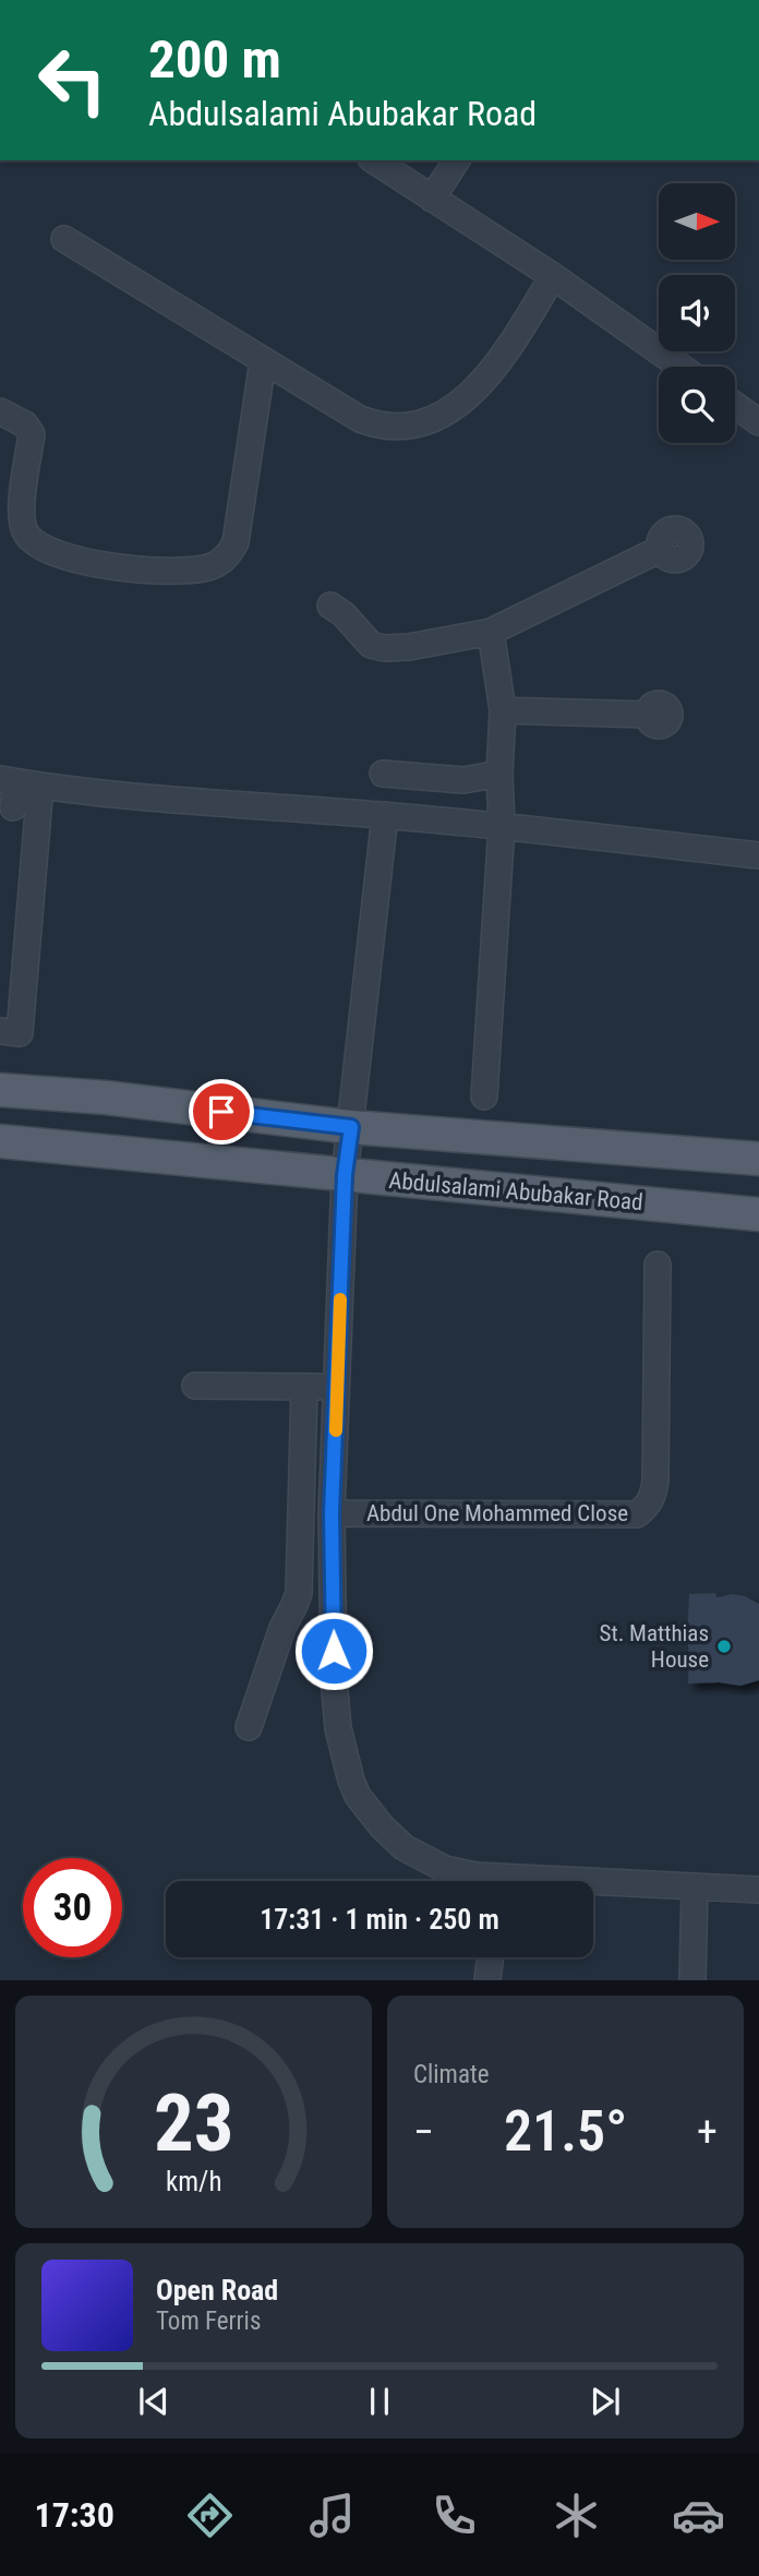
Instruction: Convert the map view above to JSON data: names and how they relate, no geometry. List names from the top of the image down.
{
  "streets": {
    "main road": ["Abdulsalami Abubakar Road"],
    "street": ["Abdul One Mohammed Close"]
  },
  "places": ["St. Matthias House"],
  "north": "right",
  "page": {
    "turn": ["200 m", "Abdulsalami Abubakar Road"],
    "limit": "30",
    "trip": "17:31 · 1 min · 250 m",
    "tile": "Climate",
    "heat": ["−", "21.5°", "+"],
    "song": ["Open Road", "Tom Ferris"],
    "tabs": "17:30",
    "gauge": ["23", "km/h"]
  }
}
